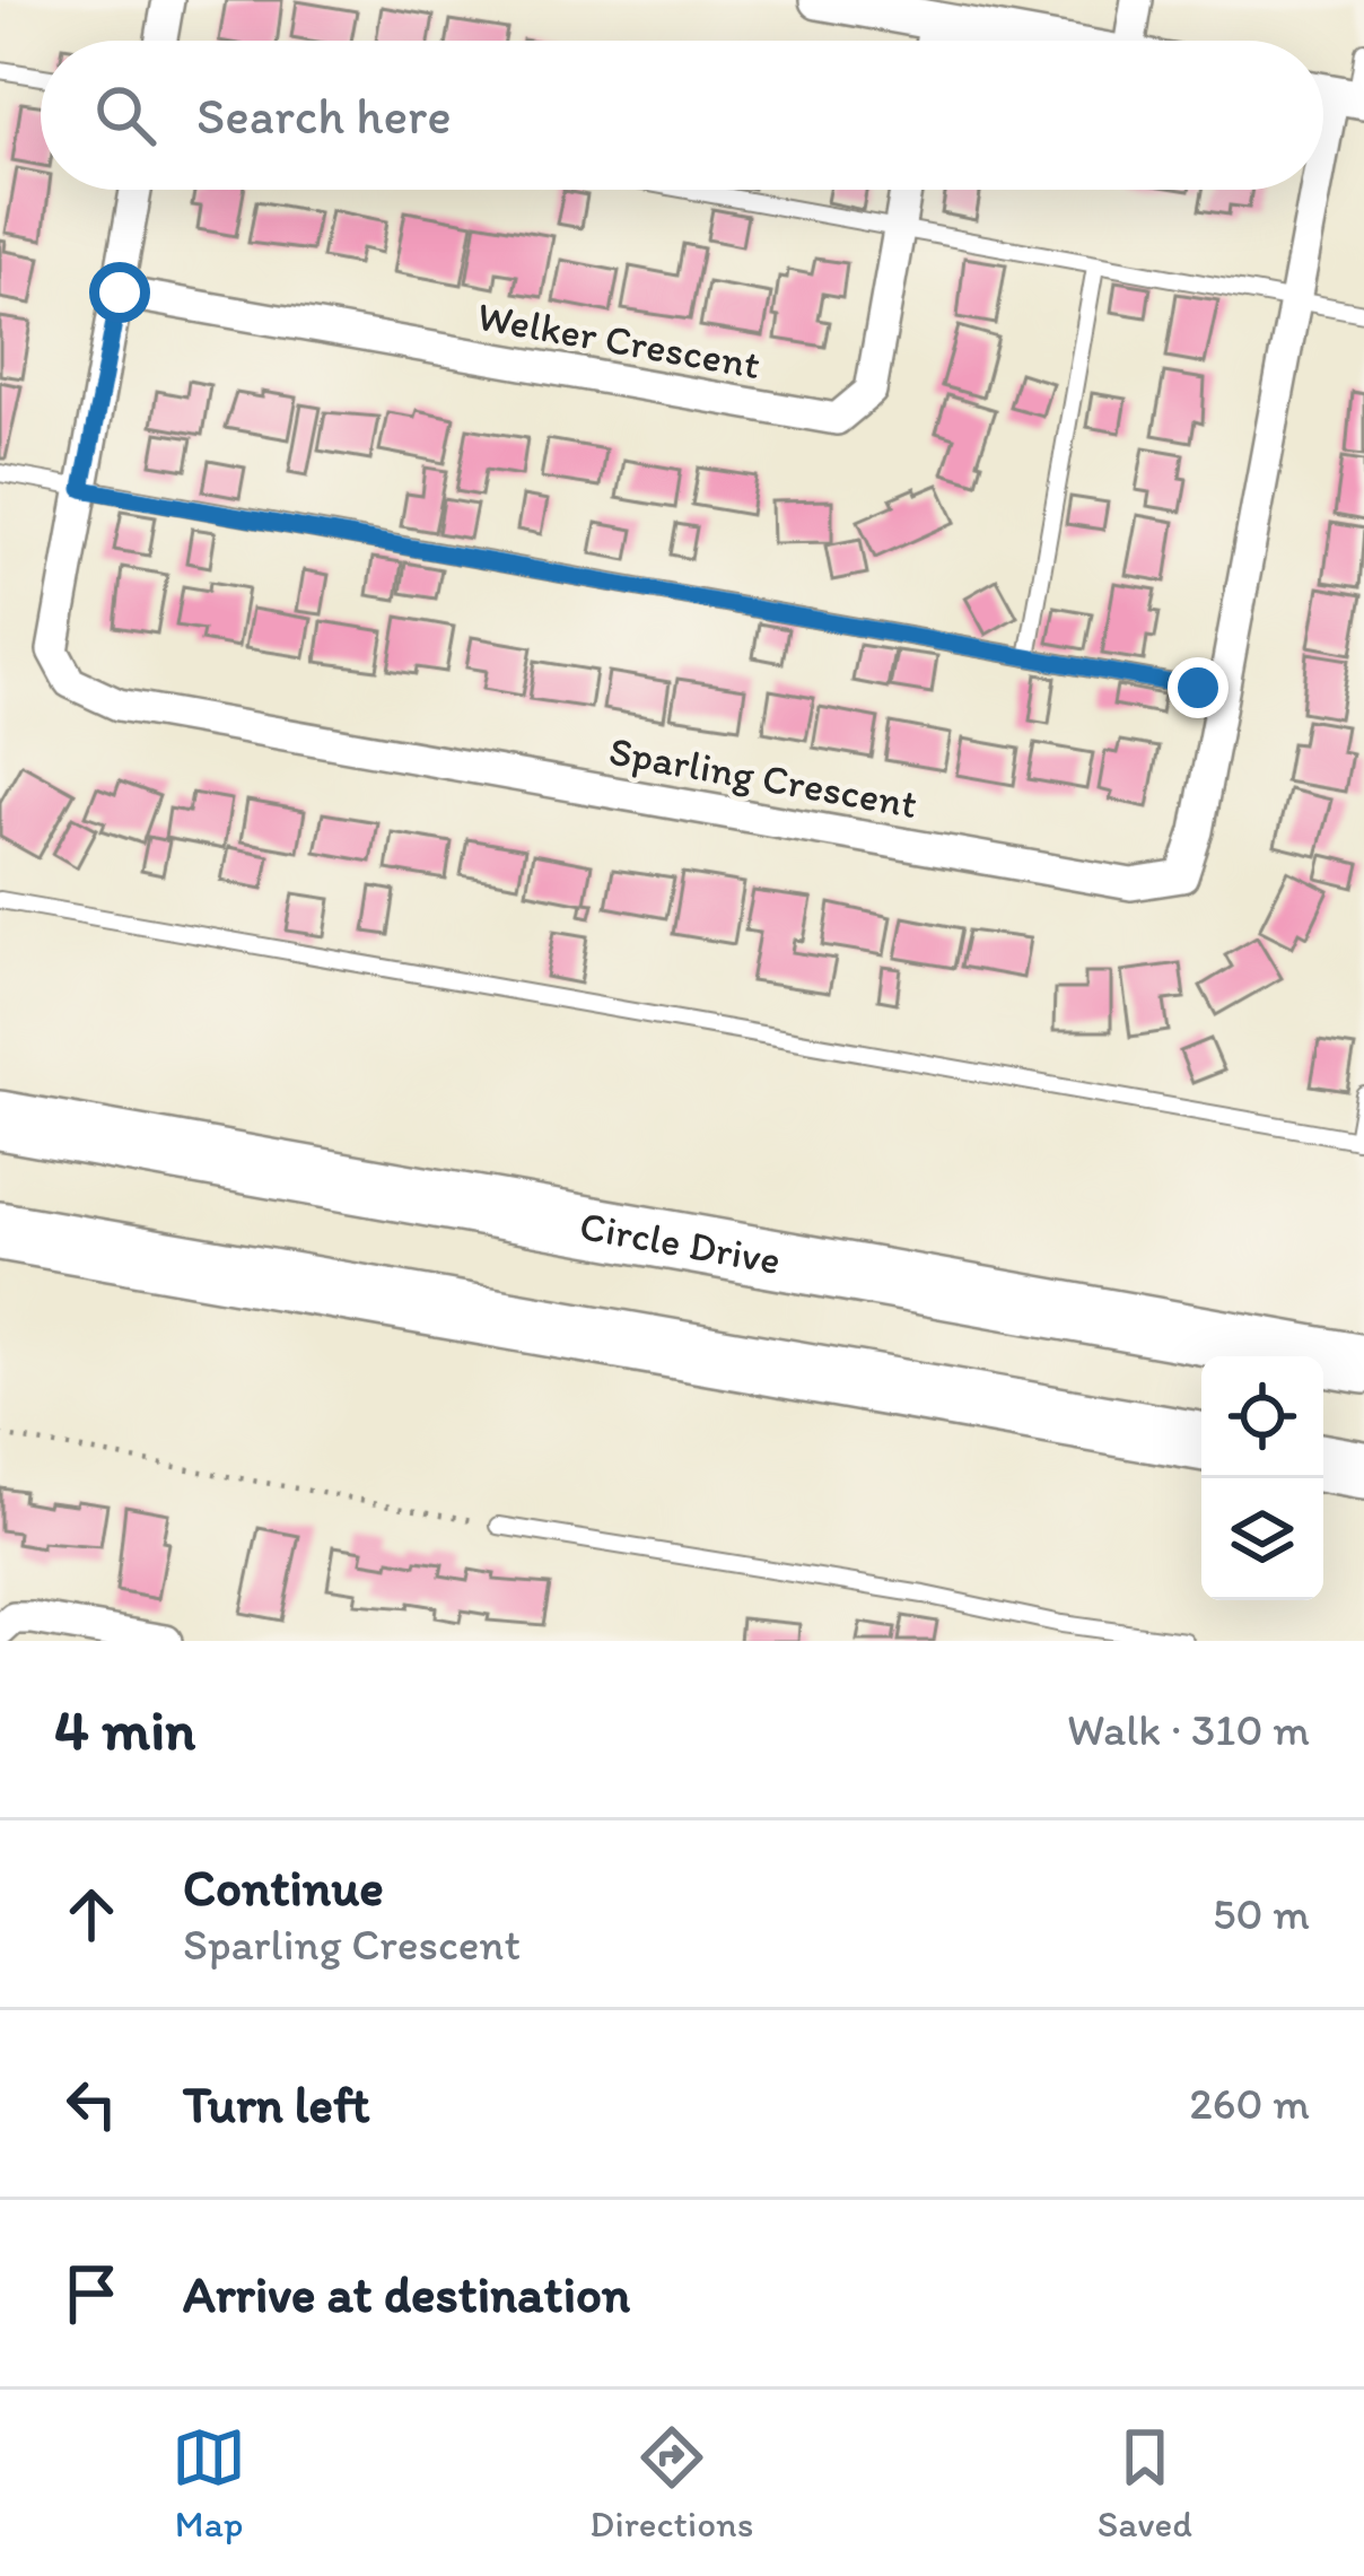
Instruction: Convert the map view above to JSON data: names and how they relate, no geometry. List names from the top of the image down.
{
  "streets": {
    "highway": ["Circle Drive"],
    "street": ["Welker Crescent", "Sparling Crescent"]
  },
  "crossings": [
    ["Welker Crescent", "Sparling Crescent"]
  ],
  "page": {
    "search": "Search here",
    "heading": ["4 min", "Walk · 310 m"],
    "list": [
      ["Continue", "Sparling Crescent", "50 m"],
      ["Turn left", "260 m"],
      "Arrive at destination"
    ],
    "nav": ["Map", "Directions", "Saved"]
  }
}
